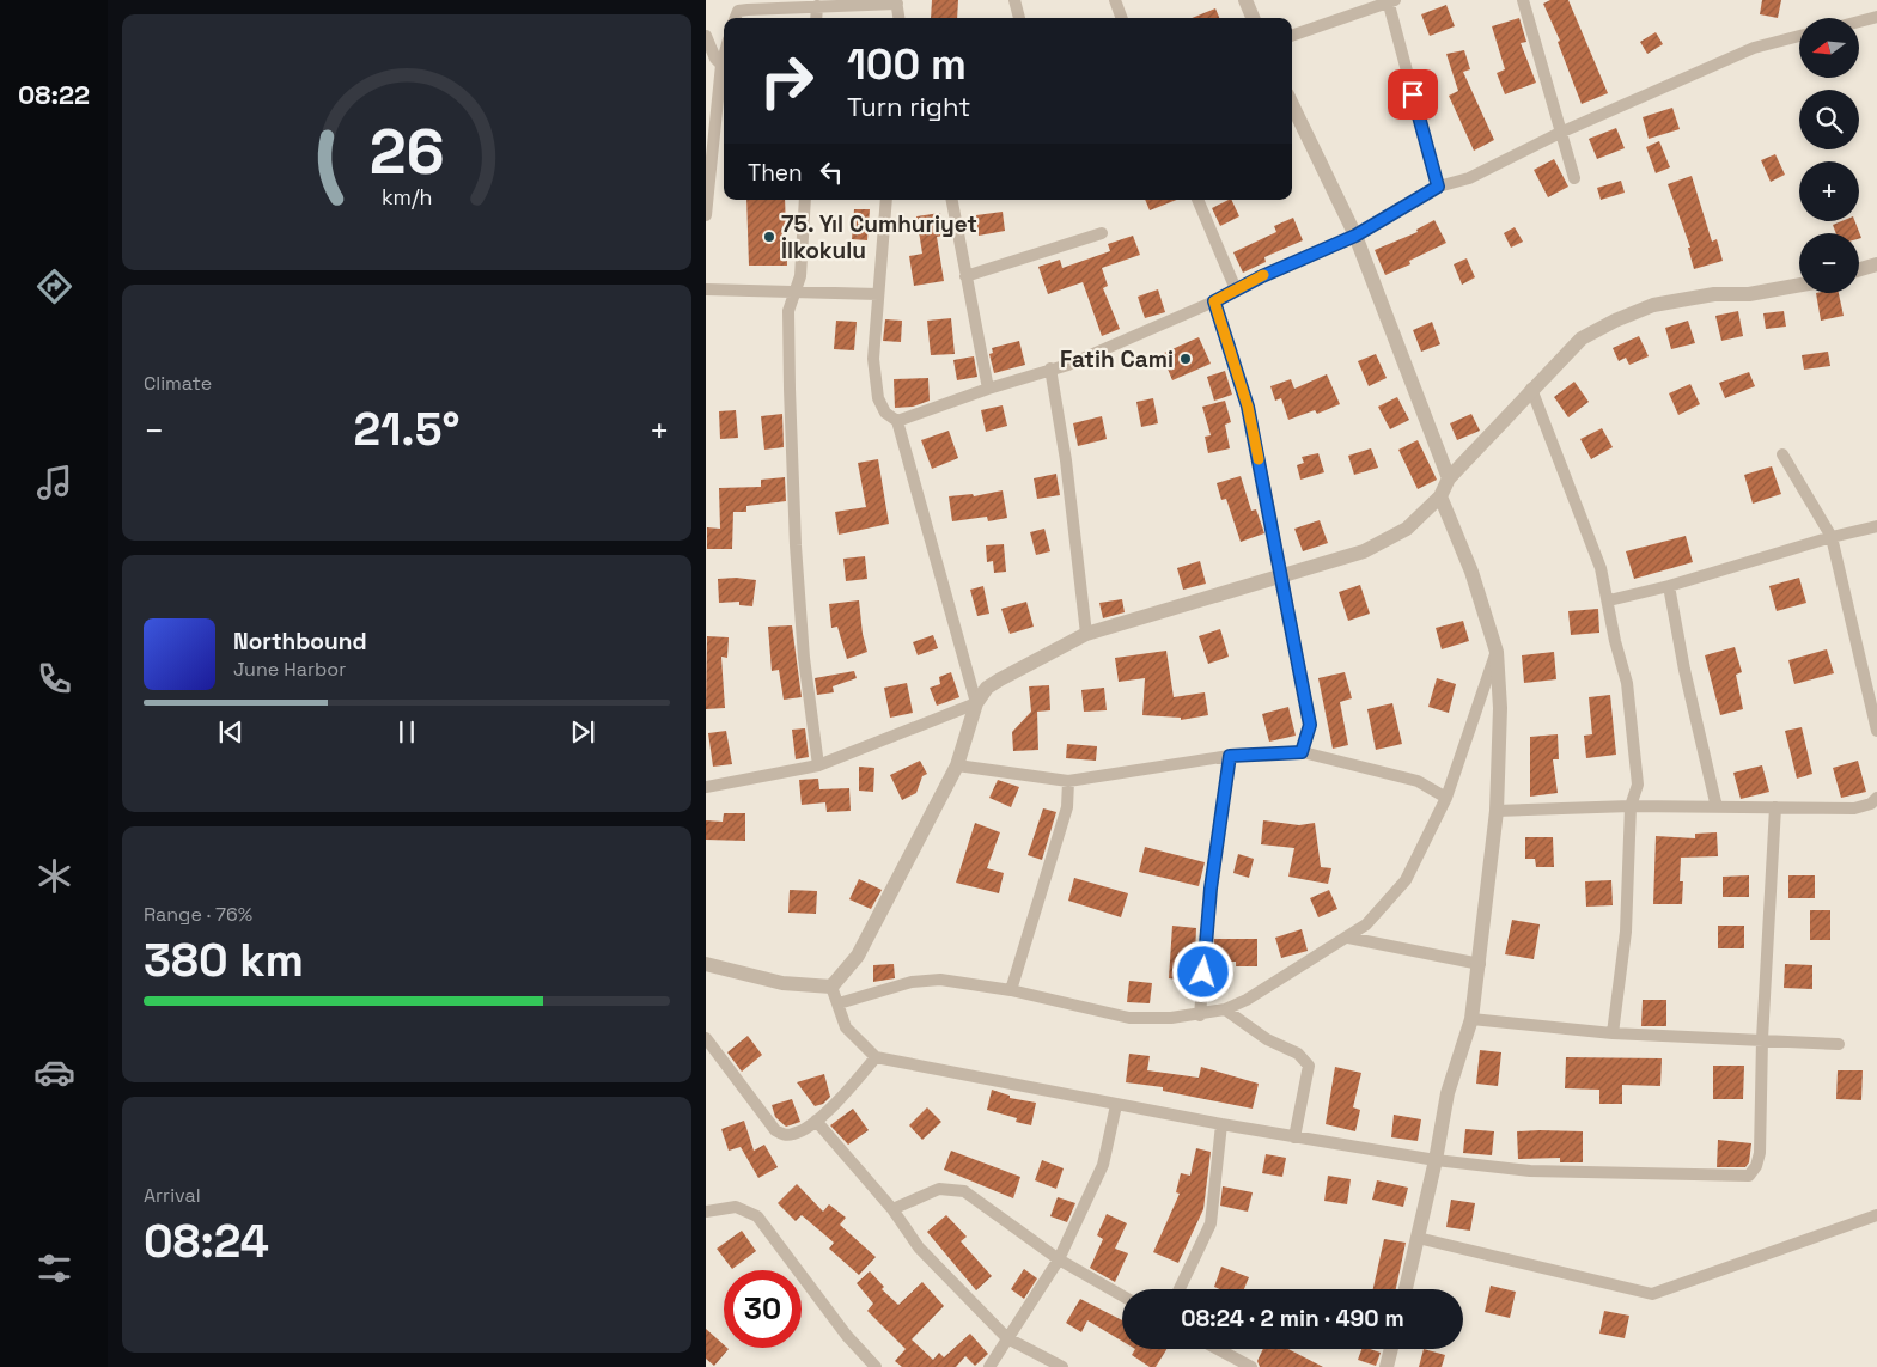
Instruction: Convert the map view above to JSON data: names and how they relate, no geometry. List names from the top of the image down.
{
  "places": ["75. Yıl Cumhuriyet İlkokulu", "Fatih Cami"],
  "north": "left",
  "page": {
    "tabs": "08:22",
    "map_buttons": ["+", "−"],
    "turn": ["100 m", "Turn right"],
    "then": "Then",
    "tile": [
      "Climate",
      ["Range · 76%", "380 km"],
      ["Arrival", "08:24"]
    ],
    "heat": ["−", "21.5°", "+"],
    "song": ["Northbound", "June Harbor"],
    "limit": "30",
    "trip": "08:24 · 2 min · 490 m",
    "gauge": ["26", "km/h"]
  }
}
